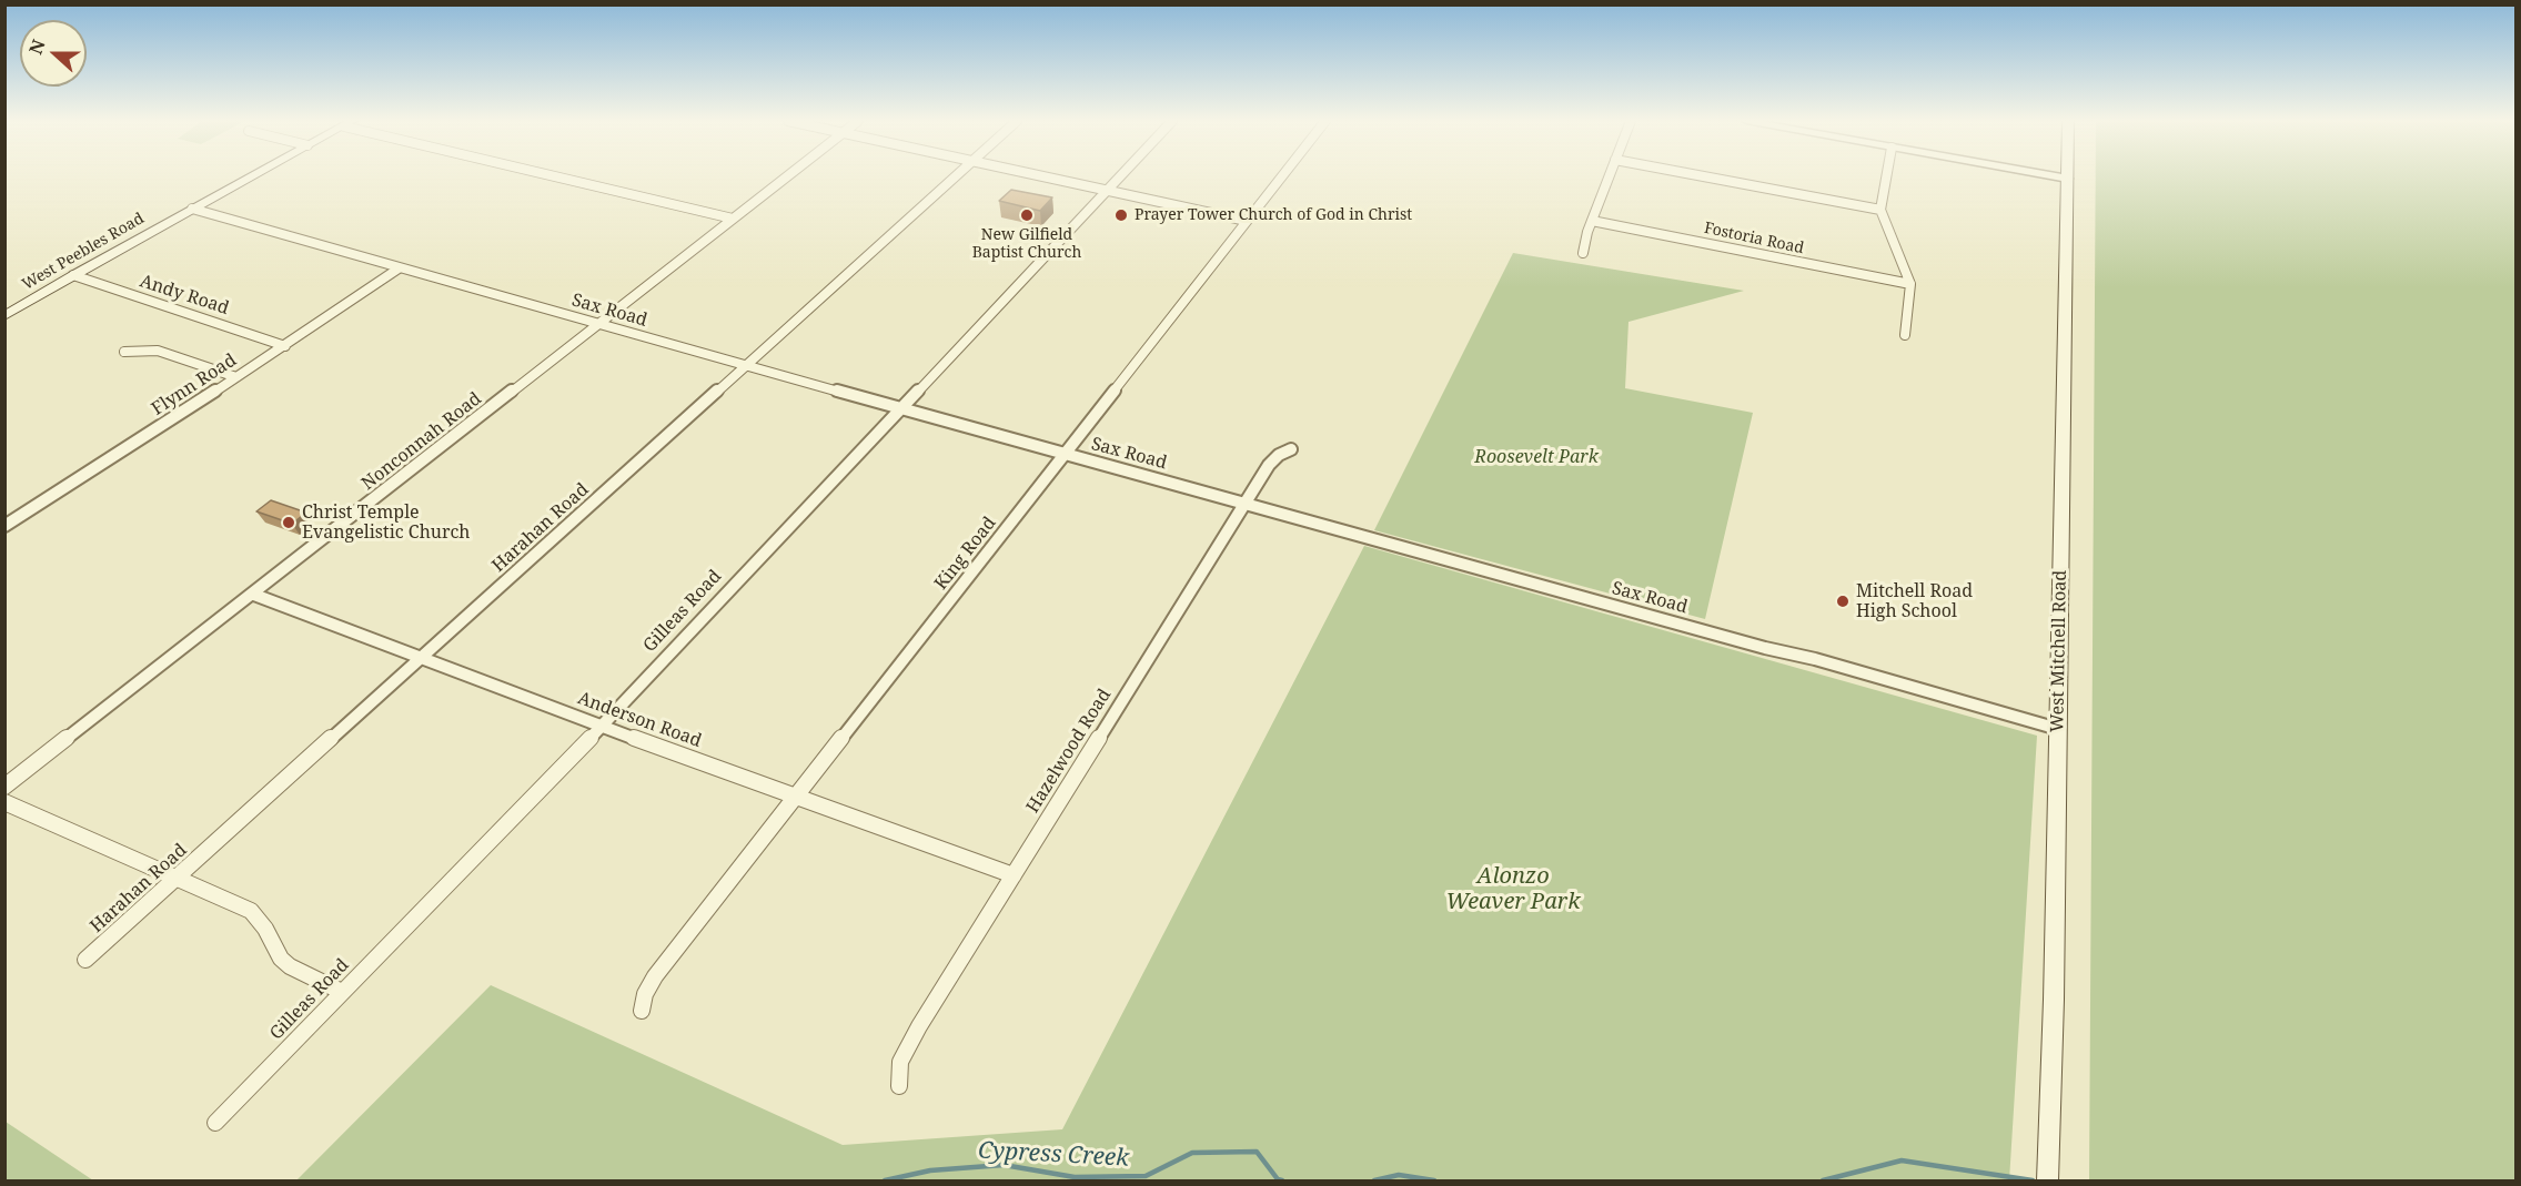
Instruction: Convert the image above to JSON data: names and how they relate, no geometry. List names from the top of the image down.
{
  "streets": {
    "main road": ["West Peebles Road", "West Mitchell Road"],
    "street": [
      "Fostoria Road",
      "Andy Road",
      "Sax Road",
      "Flynn Road",
      "Nonconnah Road",
      "Harahan Road",
      "King Road",
      "Gilleas Road",
      "Anderson Road",
      "Hazelwood Road"
    ]
  },
  "crossings": [
    ["West Peebles Road", "Andy Road"],
    ["West Peebles Road", "Sax Road"],
    ["Andy Road", "Flynn Road"],
    ["Sax Road", "Flynn Road"],
    ["Sax Road", "Nonconnah Road"],
    ["Sax Road", "Harahan Road"],
    ["Sax Road", "King Road"],
    ["Sax Road", "Gilleas Road"],
    ["Sax Road", "West Mitchell Road"],
    ["Sax Road", "Hazelwood Road"],
    ["Nonconnah Road", "Anderson Road"],
    ["Harahan Road", "Anderson Road"],
    ["King Road", "Anderson Road"],
    ["Gilleas Road", "Anderson Road"],
    ["Anderson Road", "Hazelwood Road"]
  ],
  "water": ["Cypress Creek"],
  "parks": ["Roosevelt Park", "Alonzo Weaver Park"],
  "places": [
    "New Gilfield Baptist Church",
    "Prayer Tower Church of God in Christ",
    "Christ Temple Evangelistic Church",
    "Mitchell Road High School"
  ],
  "north": "left"
}
